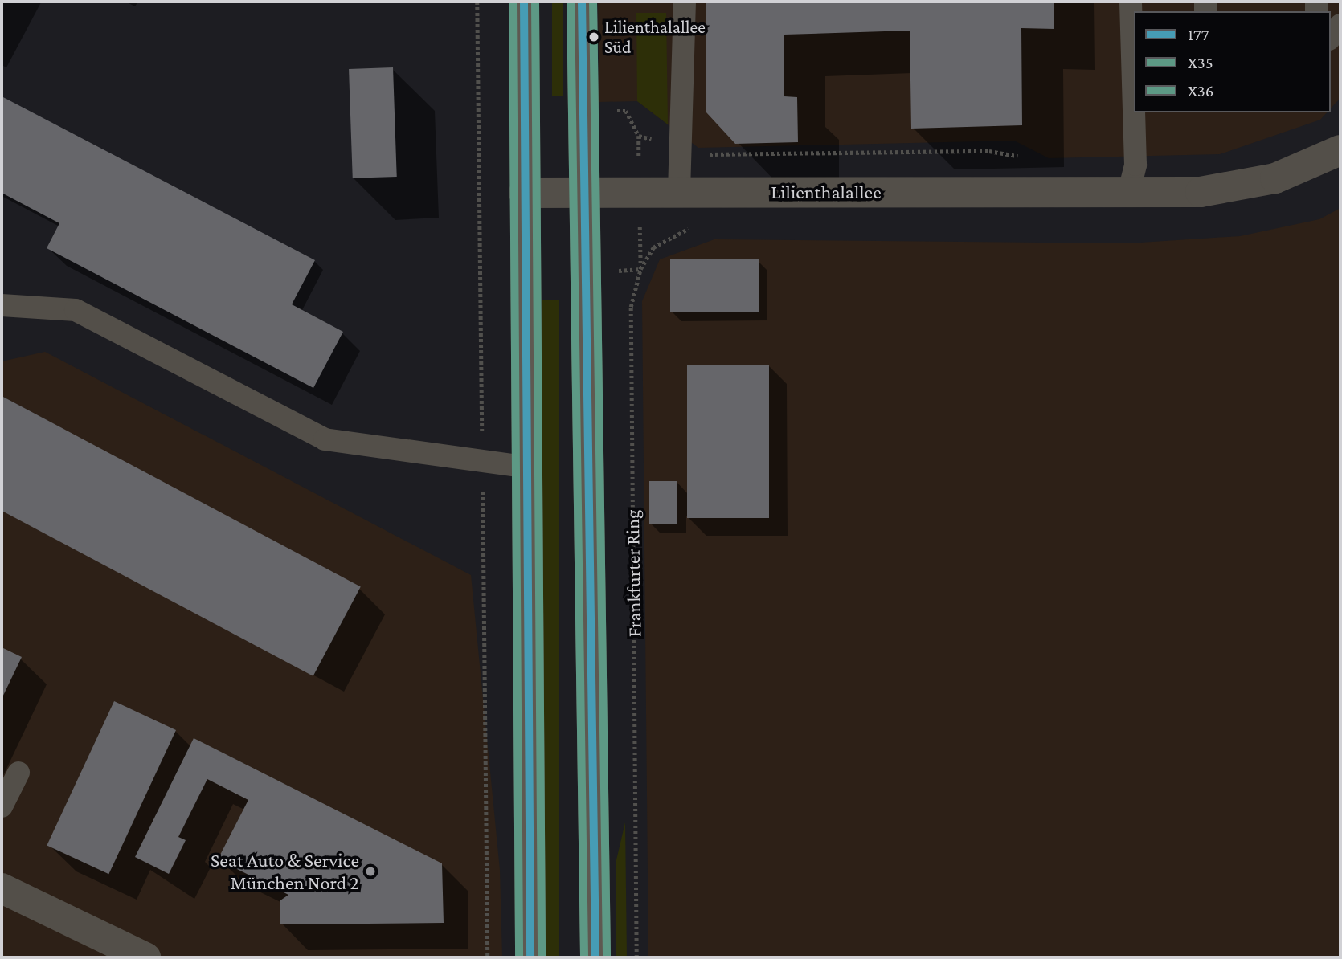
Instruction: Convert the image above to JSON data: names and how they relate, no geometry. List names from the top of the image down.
{
  "streets": {
    "street": ["Lilienthalallee"],
    "path": ["Frankfurter Ring"]
  },
  "crossings": [
    ["Lilienthalallee", "Frankfurter Ring"]
  ],
  "places": ["Lilienthalallee Süd", "Seat Auto & Service München Nord 2"],
  "lines": ["transit line 177", "transit line X35", "transit line X36"],
  "legend": ["177", "X35", "X36"]
}
